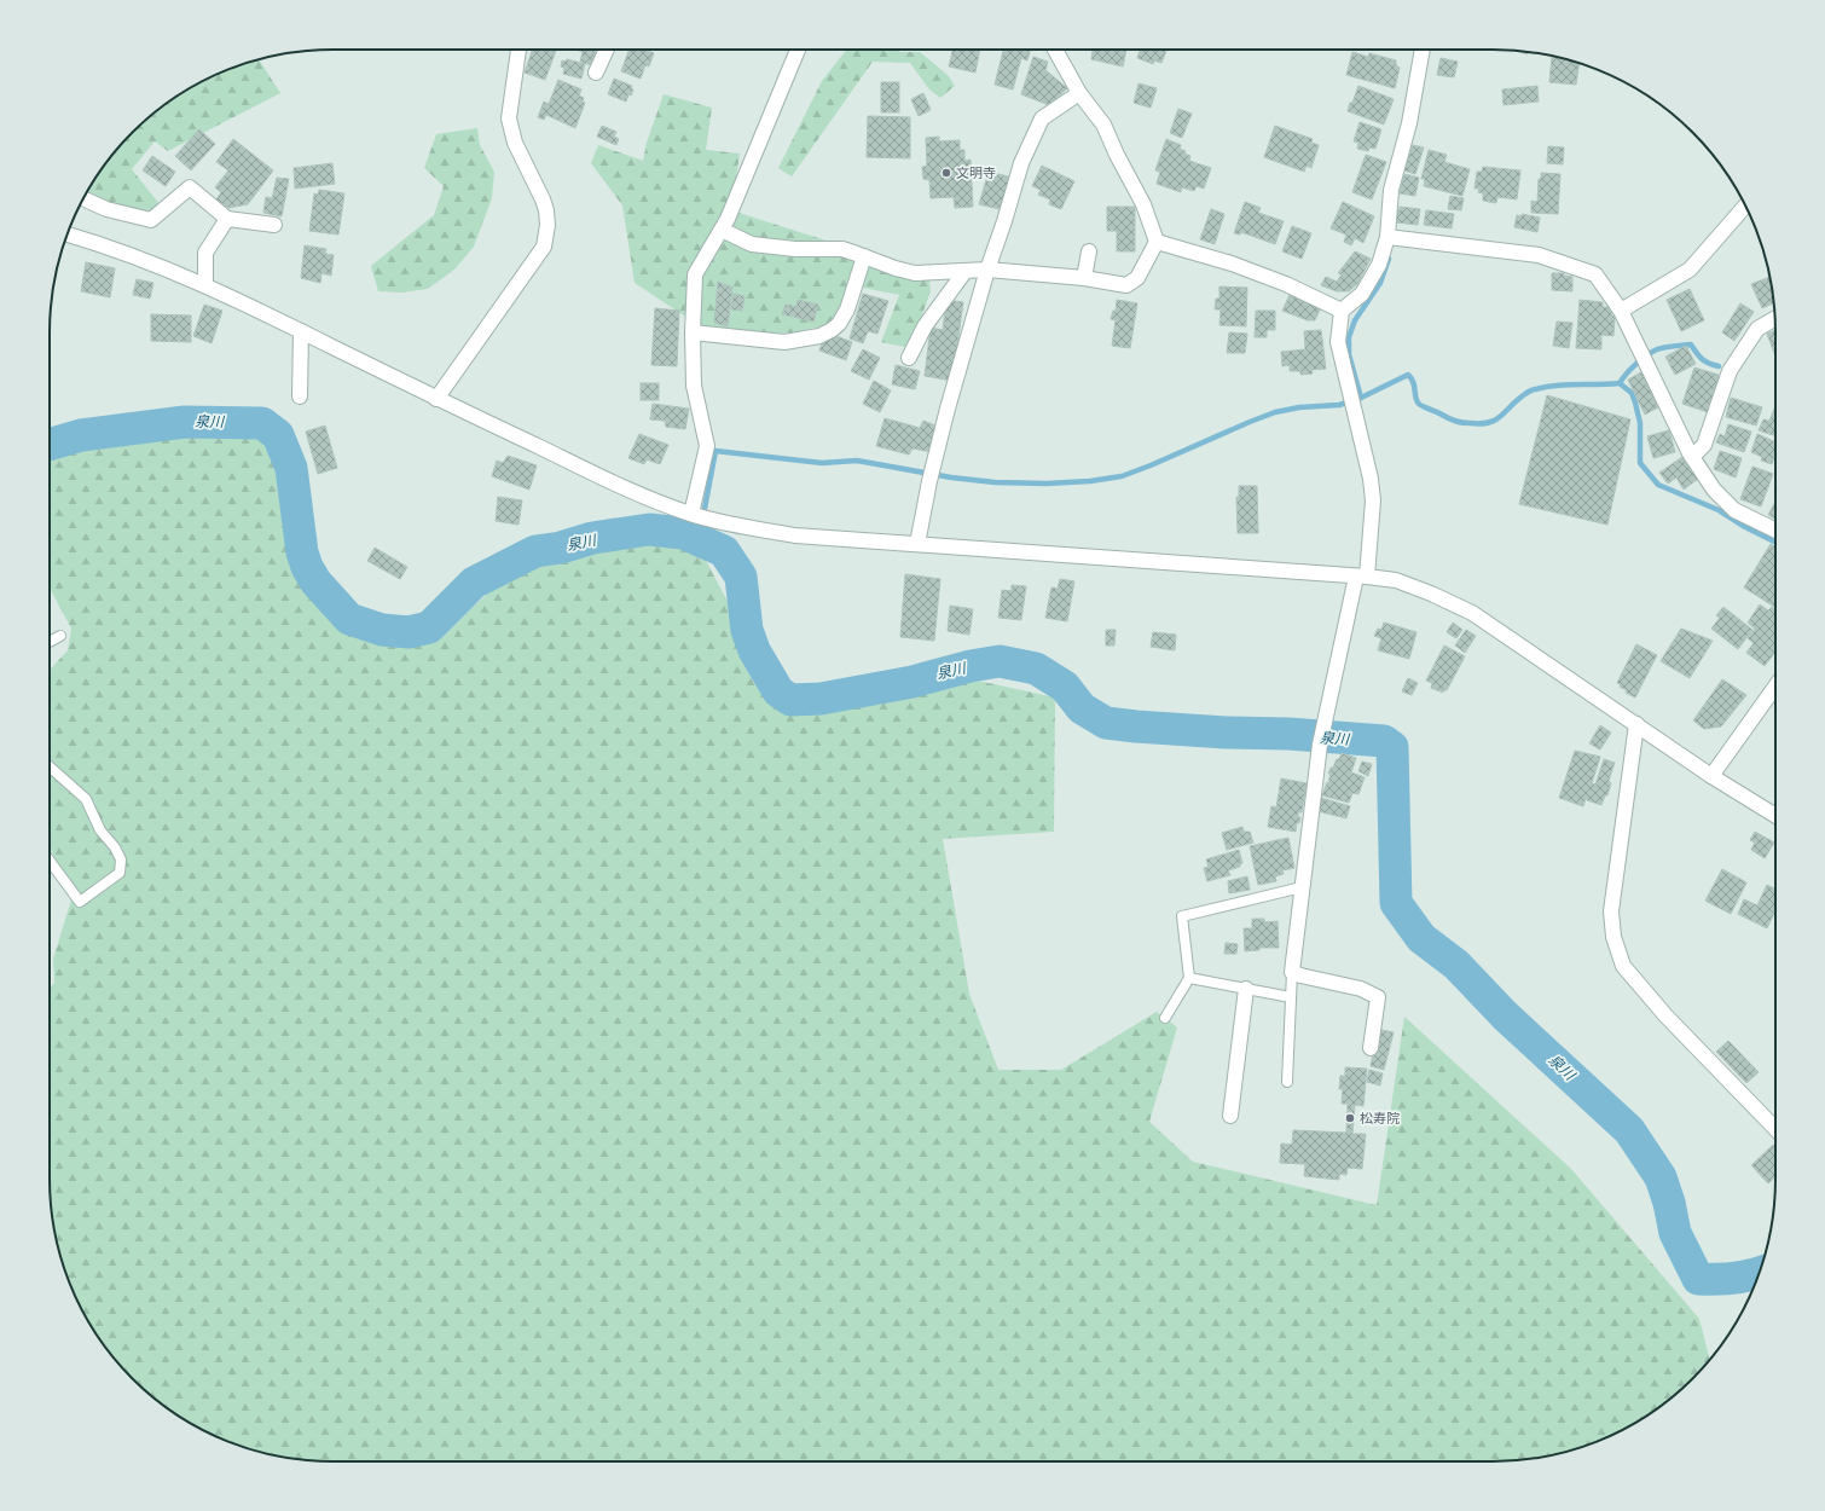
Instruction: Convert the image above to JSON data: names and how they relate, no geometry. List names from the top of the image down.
{
  "water": ["泉川"],
  "places": ["文明寺", "松寿院"]
}
